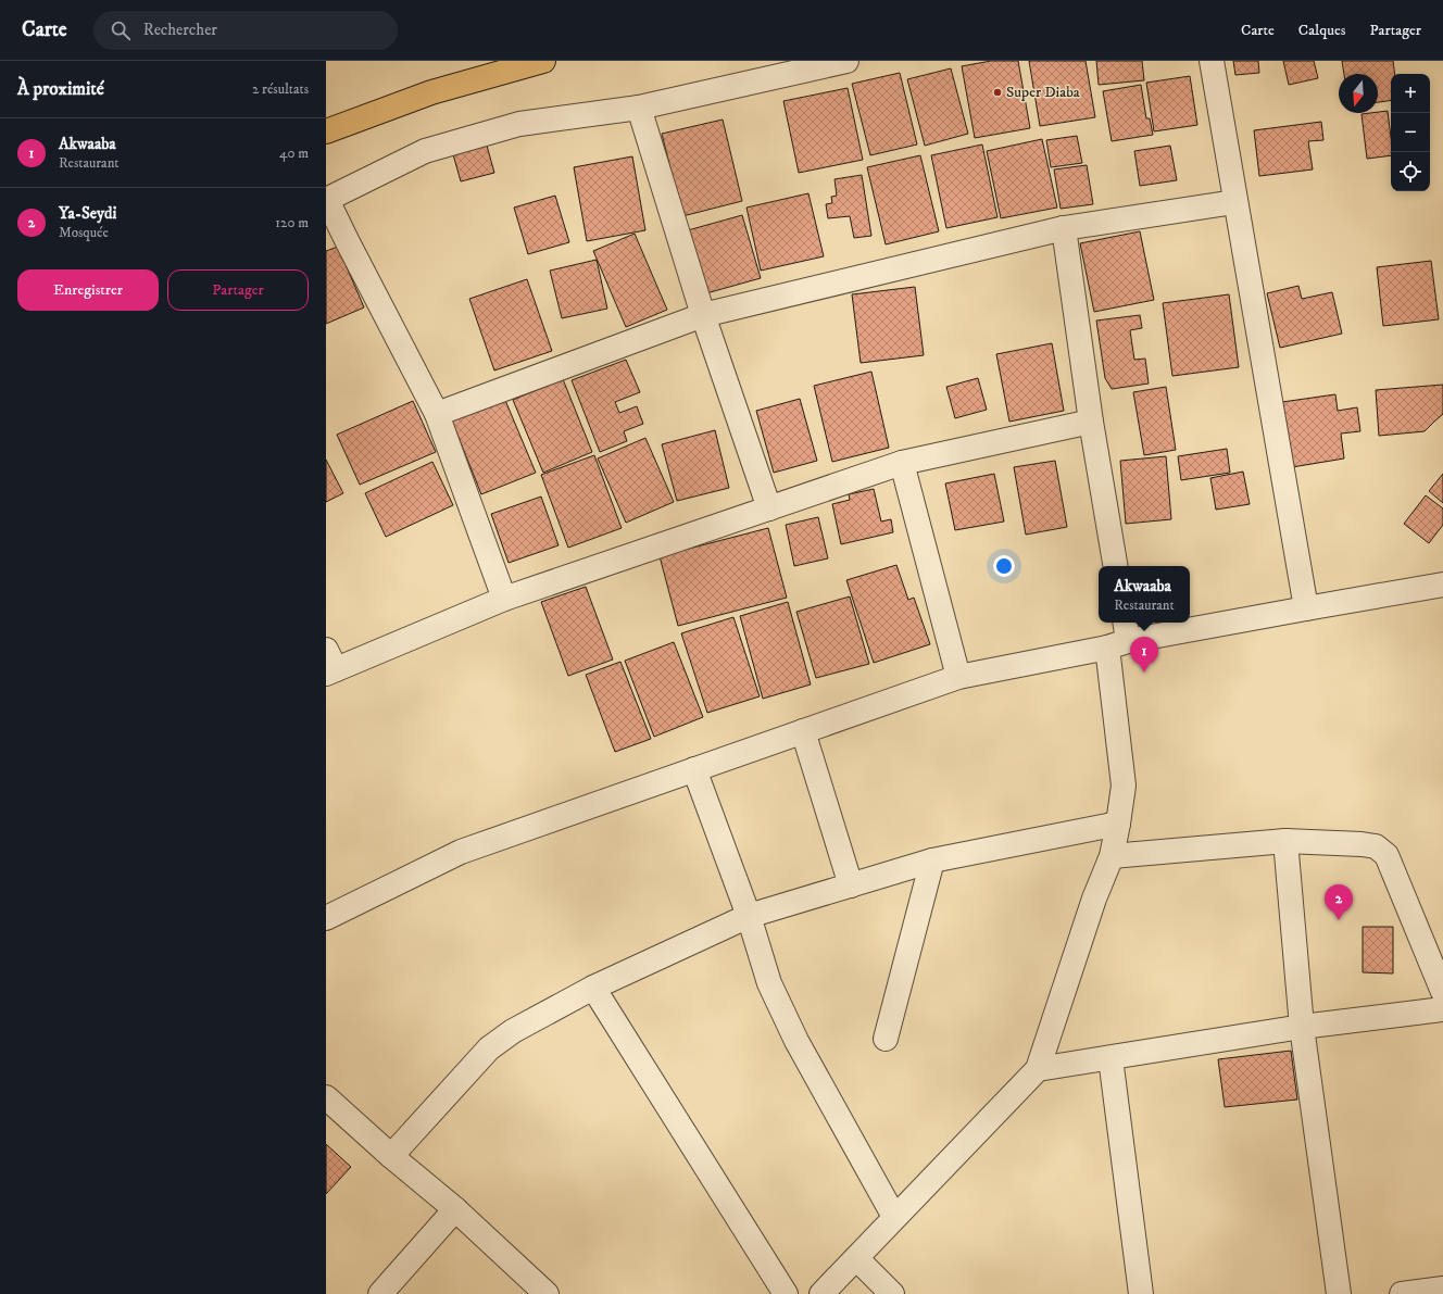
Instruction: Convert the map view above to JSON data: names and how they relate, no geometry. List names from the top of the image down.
{
  "places": ["Super Diaba"],
  "north": "bottom",
  "page": {
    "header": "Carte",
    "search": "Rechercher",
    "nav": ["Carte", "Calques", "Partager"],
    "heading": ["À proximité", "2 résultats"],
    "map_buttons": ["+", "−"],
    "list": [
      {
        "mark": "1",
        "name": "Akwaaba",
        "note": "Restaurant",
        "value": "40 m"
      },
      {
        "mark": "2",
        "name": "Ya-Seydi",
        "note": "Mosquée",
        "value": "120 m"
      }
    ],
    "buttons": ["Enregistrer", "Partager"],
    "popup": ["Akwaaba", "Restaurant"],
    "pins": ["1", "2"]
  }
}
